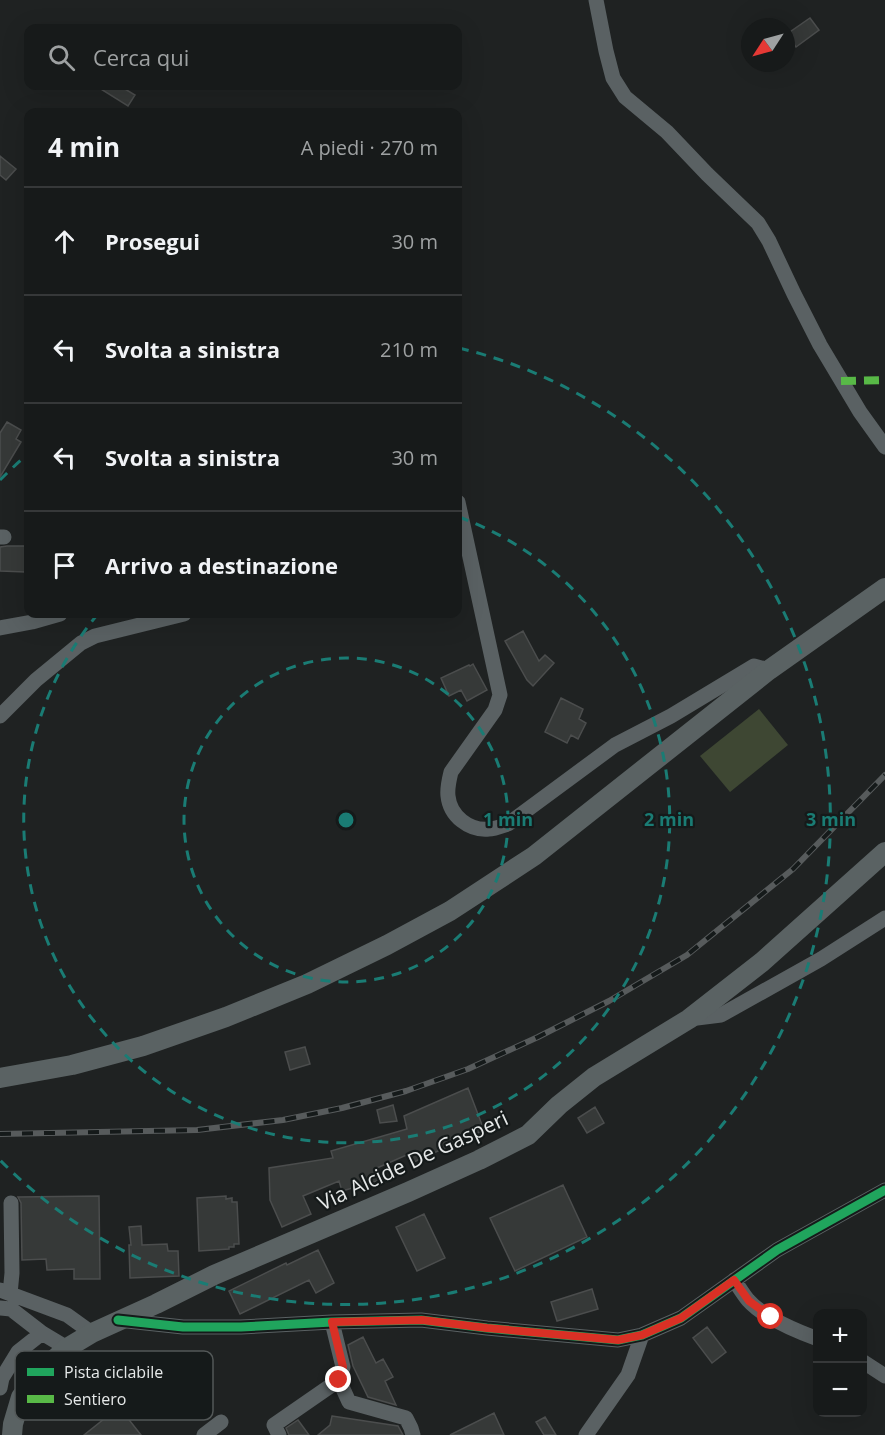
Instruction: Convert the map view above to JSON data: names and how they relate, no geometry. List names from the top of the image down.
{
  "streets": {
    "main road": ["Via Alcide De Gasperi"]
  },
  "legend": ["Pista ciclabile", "Sentiero"],
  "north": "bottom left",
  "page": {
    "search": "Cerca qui",
    "heading": ["4 min", "A piedi · 270 m"],
    "list": [
      ["Prosegui", "30 m"],
      ["Svolta a sinistra", "210 m"],
      ["Svolta a sinistra", "30 m"],
      "Arrivo a destinazione"
    ],
    "map_buttons": ["+", "−"]
  },
  "rings": ["1 min", "2 min", "3 min"]
}
